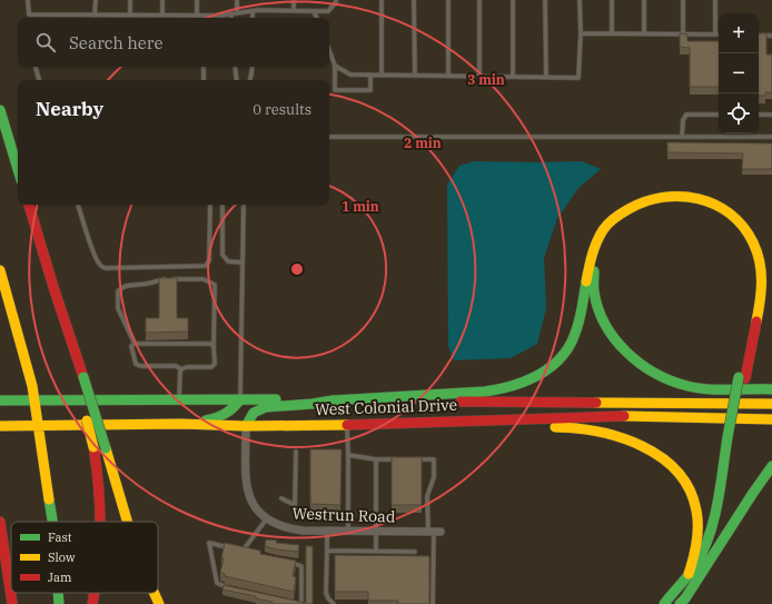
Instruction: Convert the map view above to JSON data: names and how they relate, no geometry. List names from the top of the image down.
{
  "streets": {
    "highway": ["West Colonial Drive"],
    "street": ["Westrun Road"]
  },
  "crossings": [
    ["West Colonial Drive", "Westrun Road"]
  ],
  "legend": ["Fast", "Slow", "Jam"],
  "page": {
    "map_buttons": ["+", "−"],
    "search": "Search here",
    "heading": ["Nearby", "0 results"]
  },
  "rings": ["3 min", "2 min", "1 min"]
}
